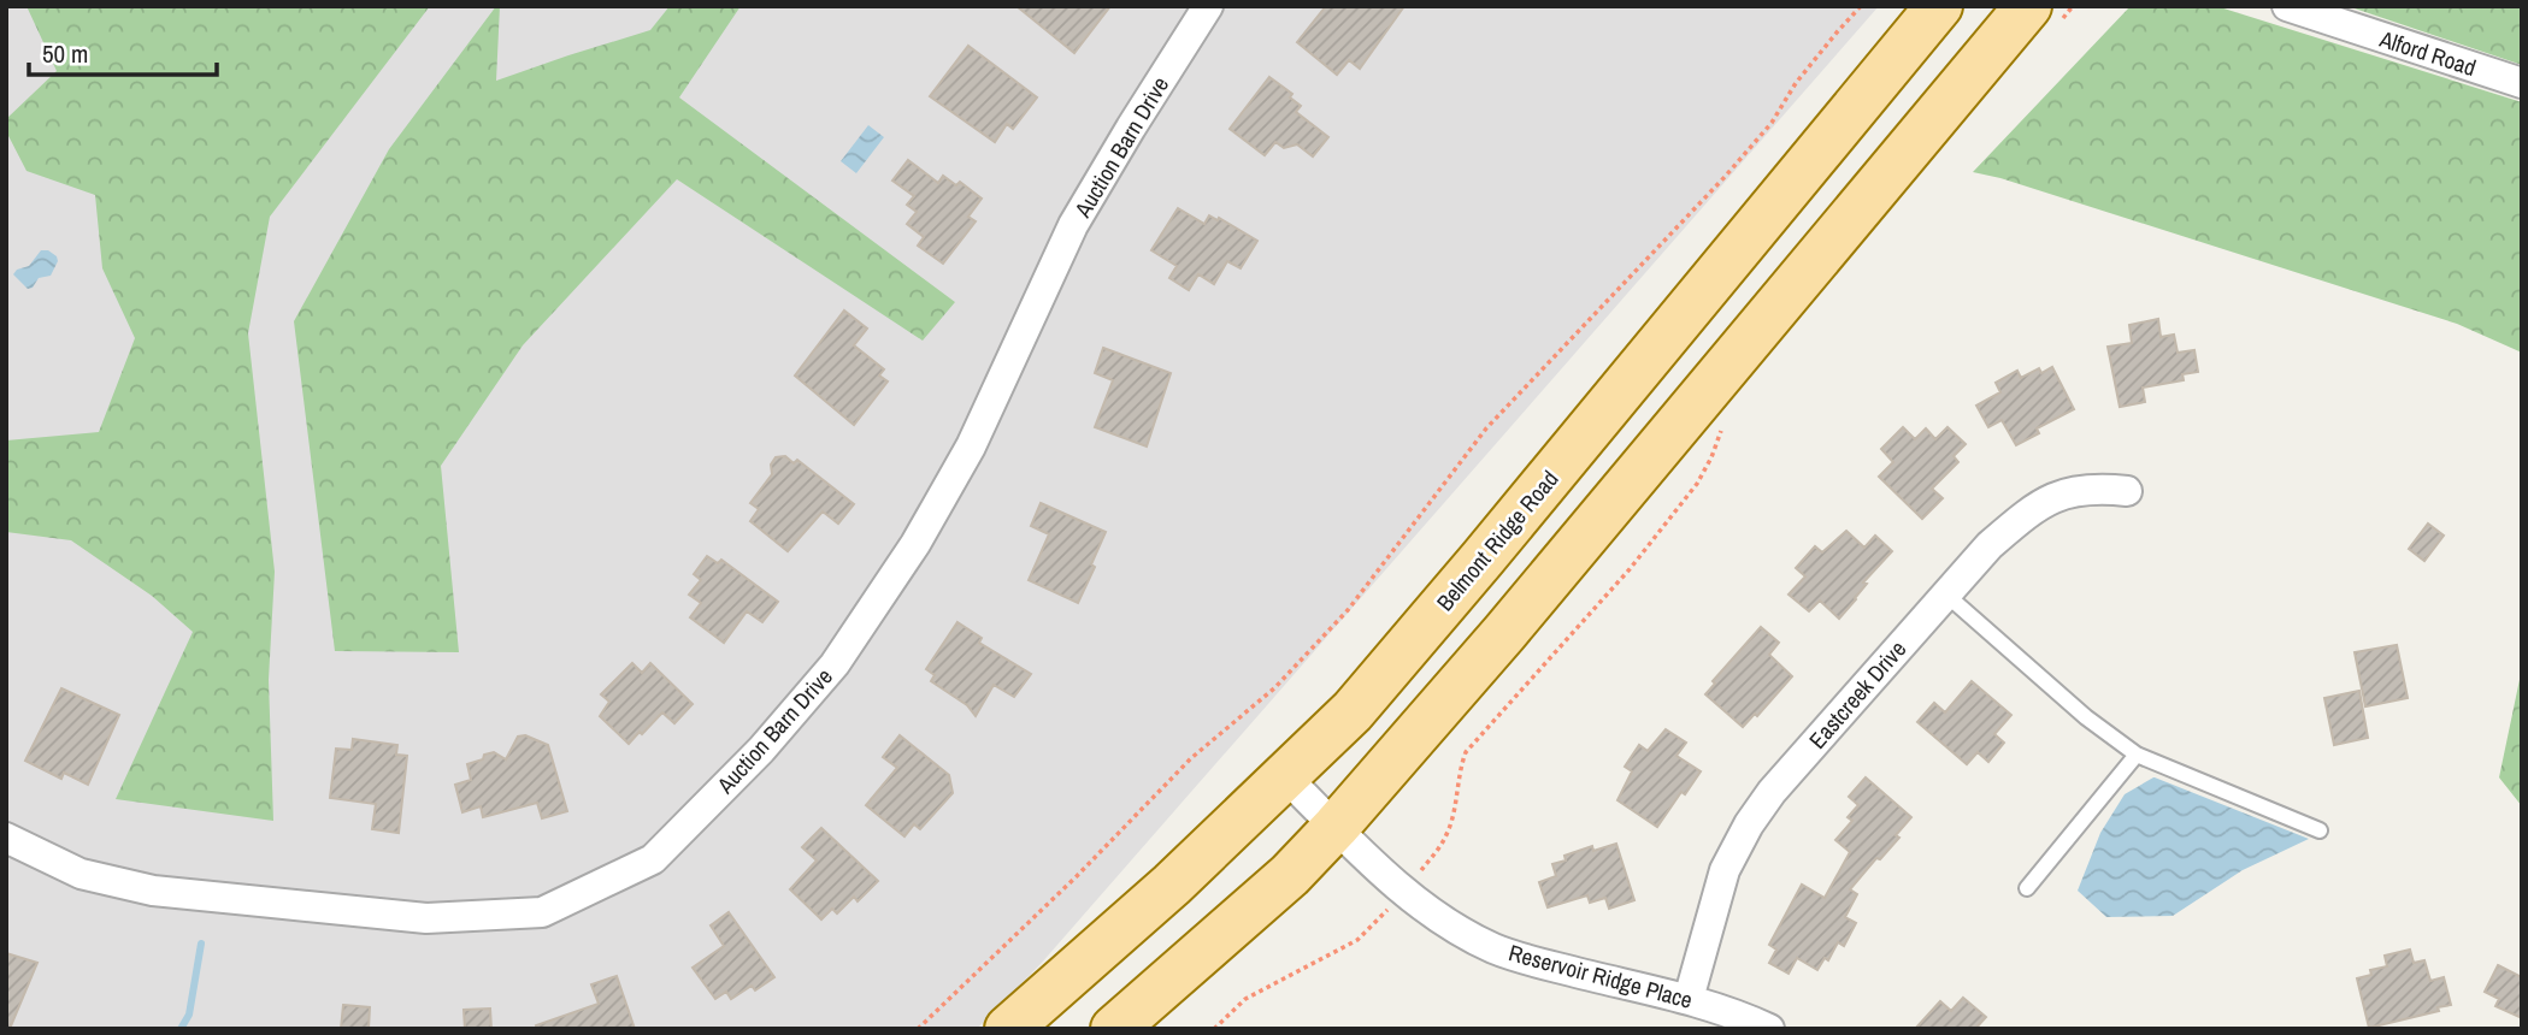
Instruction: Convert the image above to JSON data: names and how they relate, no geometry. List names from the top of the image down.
{
  "streets": {
    "main road": ["Belmont Ridge Road"],
    "street": [
      "Alford Road",
      "Auction Barn Drive",
      "Eastcreek Drive",
      "Reservoir Ridge Place"
    ]
  },
  "crossings": [
    ["Belmont Ridge Road", "Reservoir Ridge Place"],
    ["Eastcreek Drive", "Reservoir Ridge Place"]
  ],
  "scale_bar": "50 m"
}
